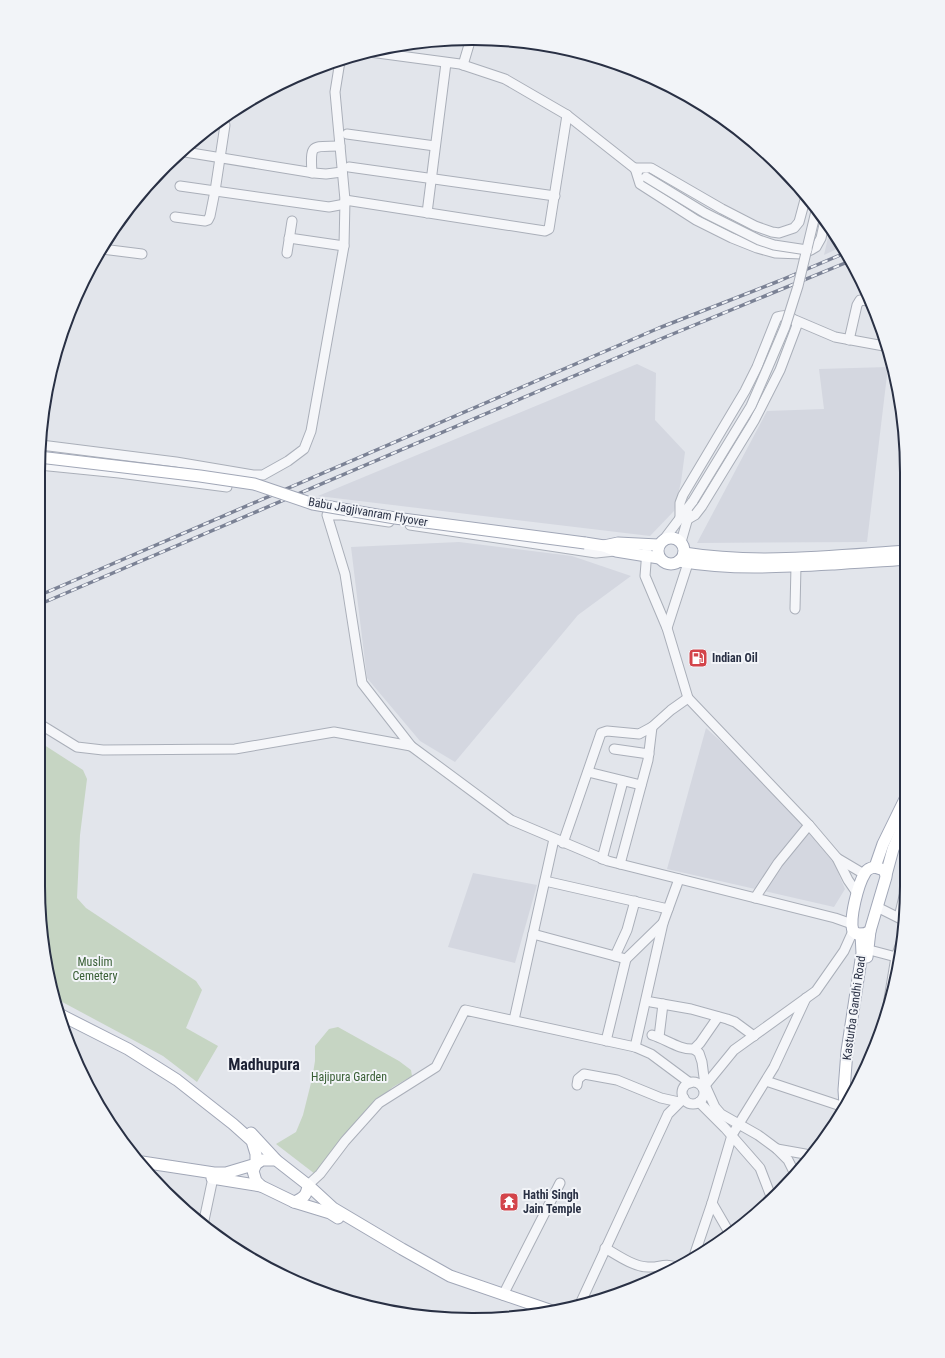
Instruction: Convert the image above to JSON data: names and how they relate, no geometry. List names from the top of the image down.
{
  "streets": {
    "main road": ["Babu Jagjivanram Flyover", "Kasturba Gandhi Road"]
  },
  "districts": ["Madhupura"],
  "parks": ["Muslim Cemetery", "Hajipura Garden"],
  "places": {
    "fuel station": ["Indian Oil"],
    "temple": ["Hathi Singh Jain Temple"]
  }
}
